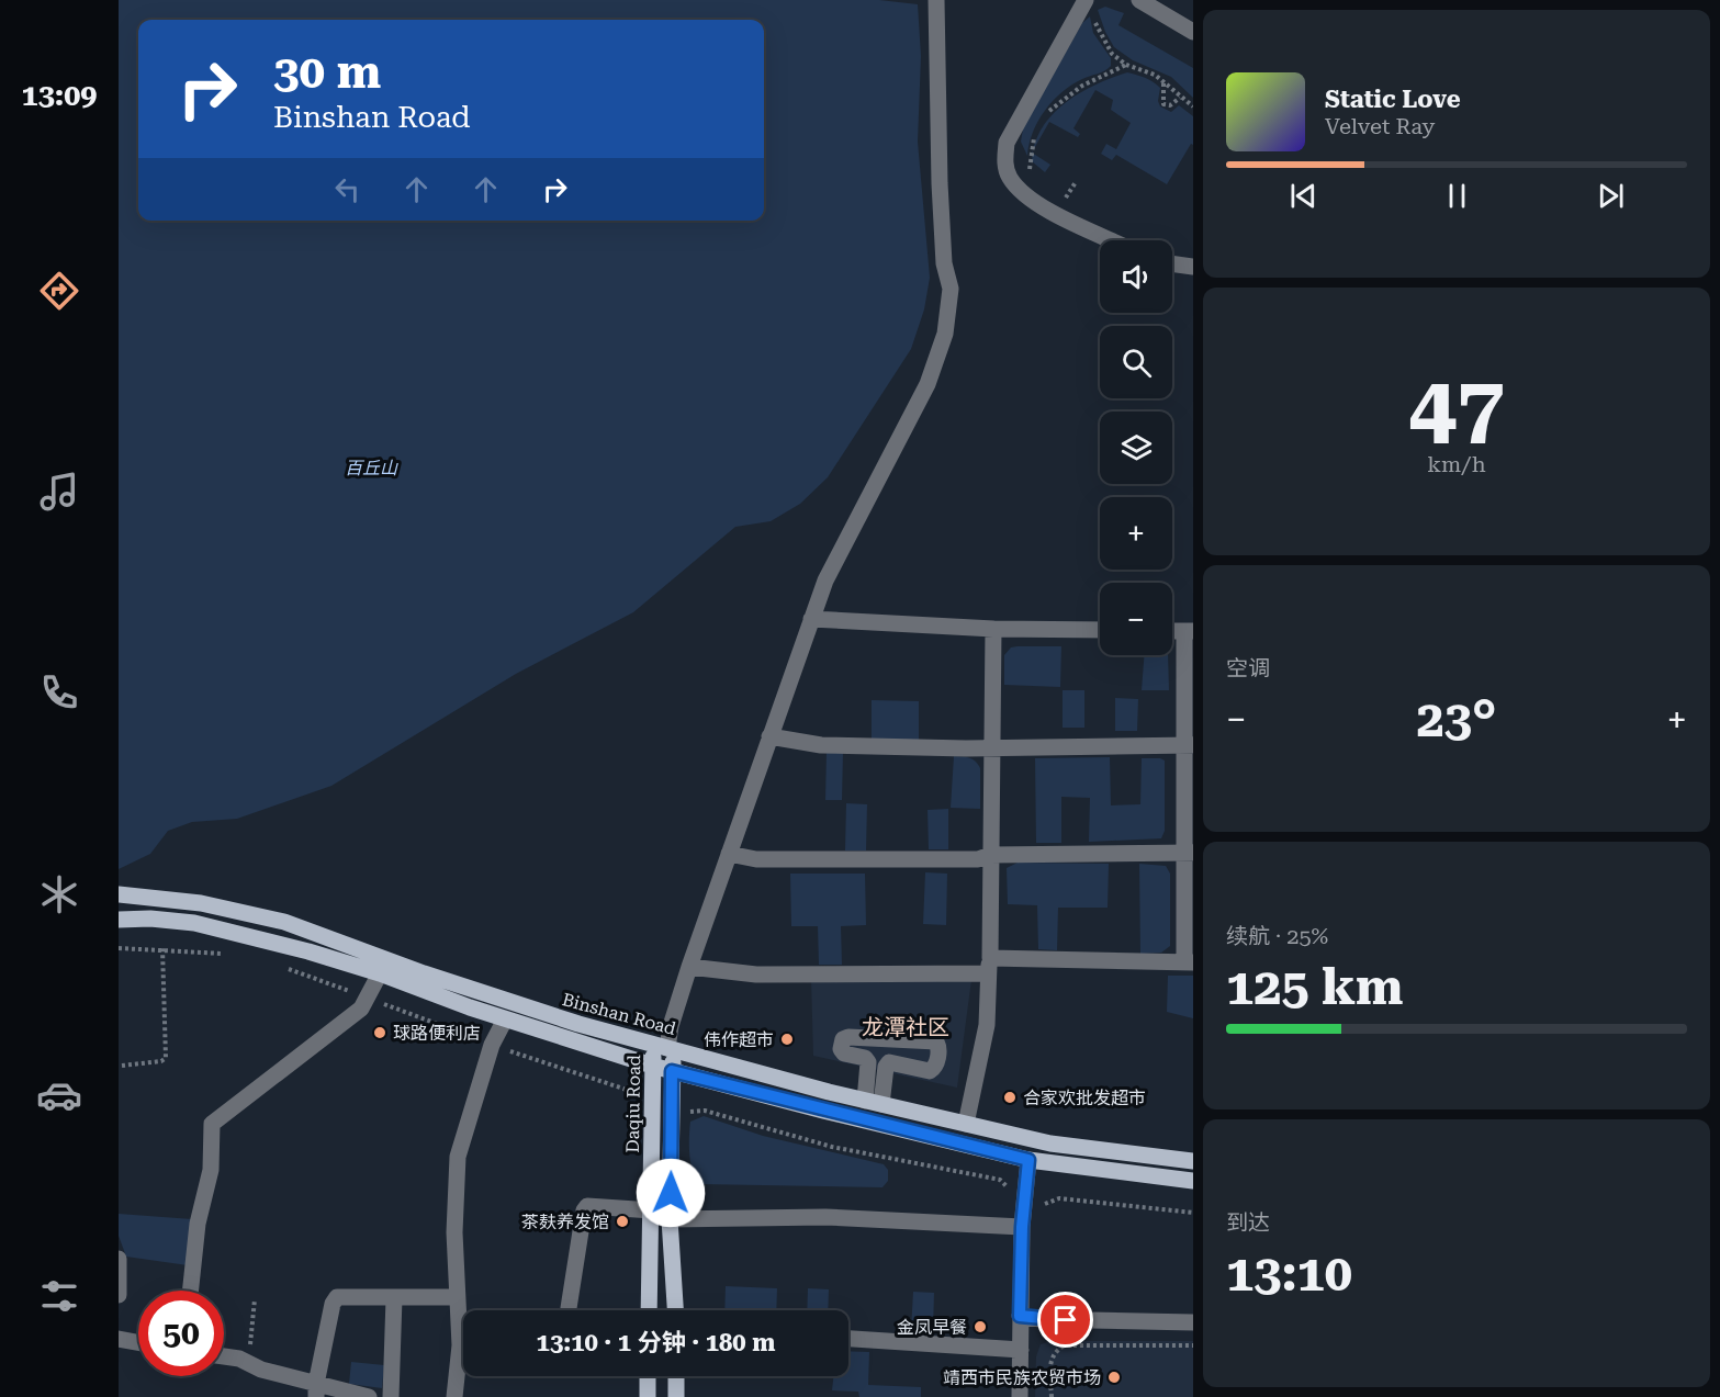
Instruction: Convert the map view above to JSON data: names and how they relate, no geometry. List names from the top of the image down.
{
  "streets": {
    "main road": ["Binshan Road", "Daqiu Road"]
  },
  "crossings": [
    ["Binshan Road", "Daqiu Road"]
  ],
  "districts": ["龙潭社区"],
  "parks": ["百丘山"],
  "places": [
    "球路便利店",
    "伟作超市",
    "合家欢批发超市",
    "茶麸养发馆",
    "金凤早餐",
    "靖西市民族农贸市场"
  ],
  "page": {
    "tabs": "13:09",
    "turn": ["30 m", "Binshan Road"],
    "song": ["Static Love", "Velvet Ray"],
    "map_buttons": ["+", "−"],
    "tile": [
      ["47", "km/h"],
      "空调",
      ["续航 · 25%", "125 km"],
      ["到达", "13:10"]
    ],
    "heat": ["−", "23°", "+"],
    "limit": "50",
    "trip": "13:10 · 1 分钟 · 180 m"
  }
}
